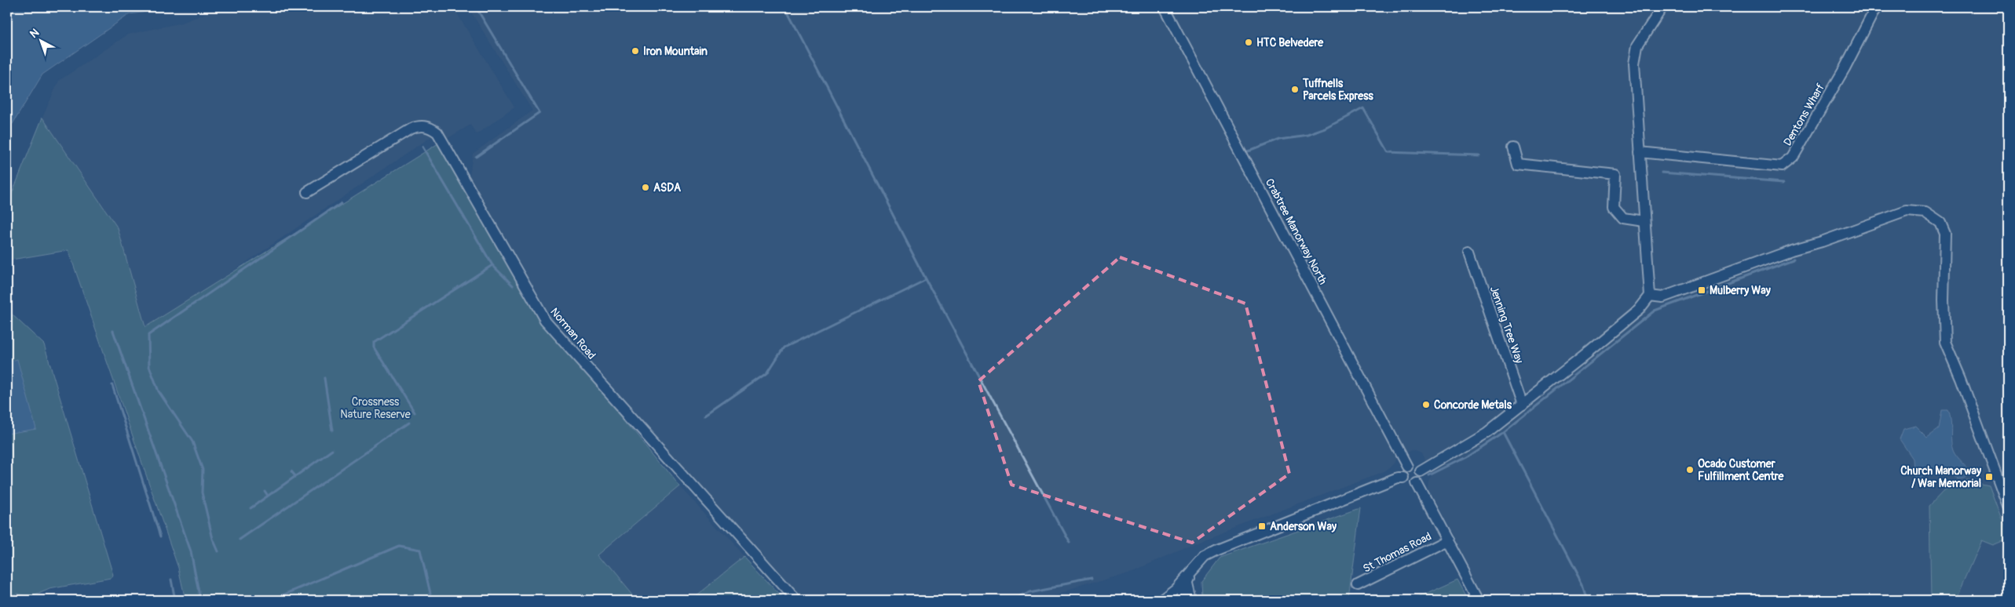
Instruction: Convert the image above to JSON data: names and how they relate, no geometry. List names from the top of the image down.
{
  "streets": {
    "street": [
      "Dentons Wharf",
      "Crabtree Manorway North",
      "Jenning Tree Way",
      "Norman Road",
      "St Thomas Road"
    ]
  },
  "parks": ["Crossness Nature Reserve"],
  "places": {
    "other": [
      "HTC Belvedere",
      "Iron Mountain",
      "Tuffnells Parcels Express",
      "ASDA",
      "Concorde Metals",
      "Ocado Customer Fulfillment Centre"
    ],
    "transit": ["Mulberry Way", "Church Manorway / War Memorial", "Anderson Way"]
  },
  "north": "top left"
}
